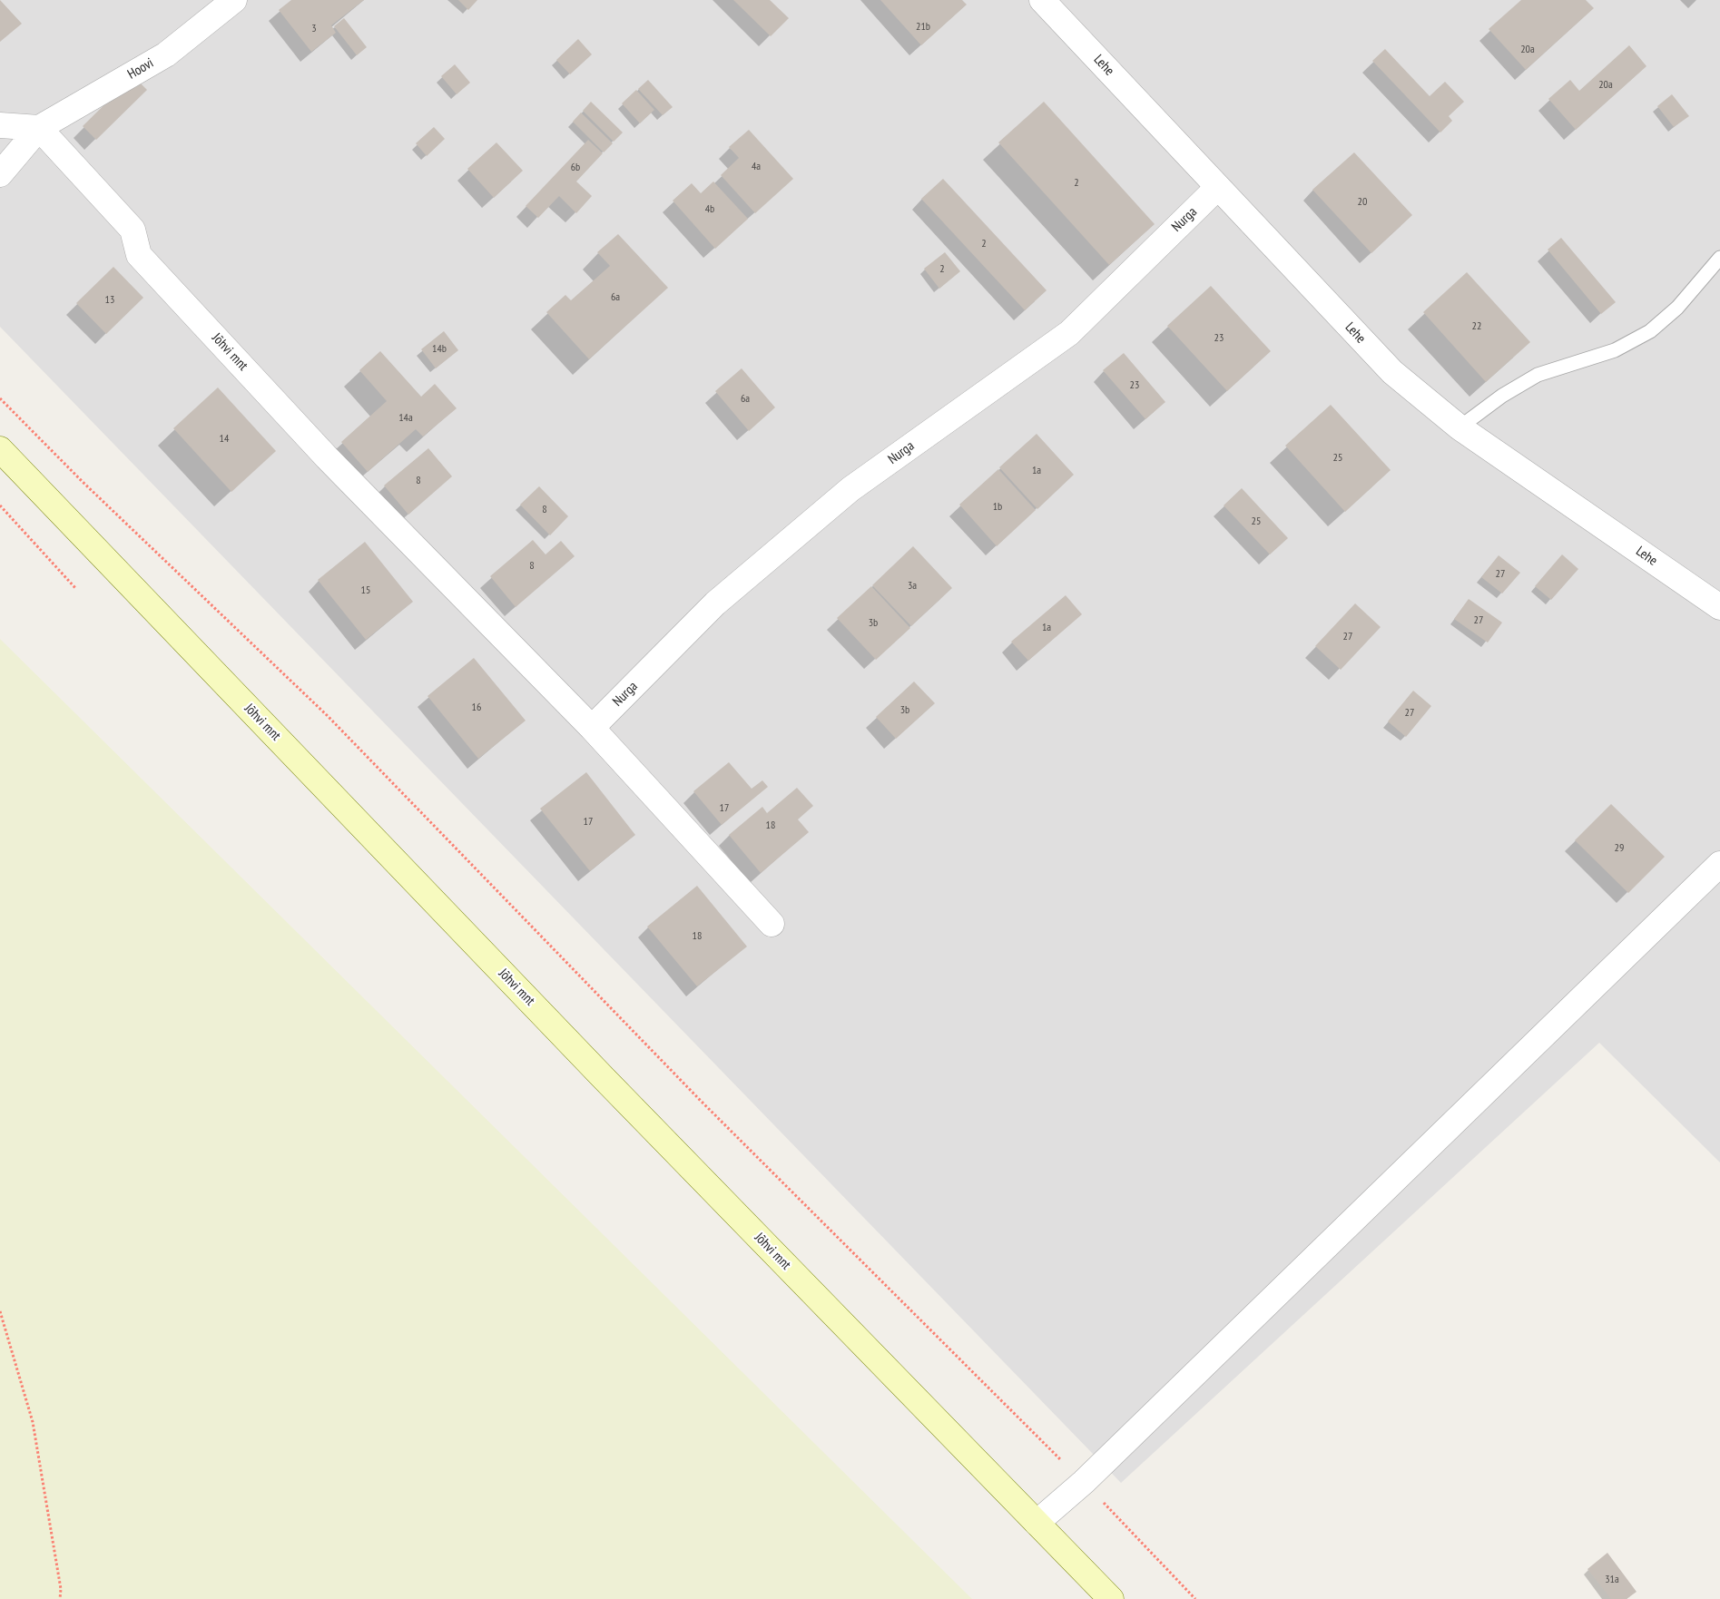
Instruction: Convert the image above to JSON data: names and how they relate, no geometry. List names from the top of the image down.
{
  "streets": {
    "main road": ["Jõhvi mnt"],
    "street": ["Lehe", "Hoovi", "Nurga"]
  },
  "crossings": [
    ["Lehe", "Nurga"],
    ["Hoovi", "Jõhvi mnt"],
    ["Nurga", "Jõhvi mnt"]
  ],
  "house_numbers": [
    "21b",
    "3",
    "20a",
    "20a",
    "4a",
    "6b",
    "2",
    "20",
    "4b",
    "2",
    "2",
    "6a",
    "13",
    "22",
    "23",
    "14b",
    "23",
    "6a",
    "14a",
    "14",
    "25",
    "1a",
    "8",
    "1b",
    "8",
    "25",
    "8",
    "27",
    "3a",
    "15",
    "27",
    "3b",
    "1a",
    "27",
    "16",
    "3b",
    "27",
    "17",
    "17",
    "18",
    "29",
    "18",
    "31a"
  ]
}
